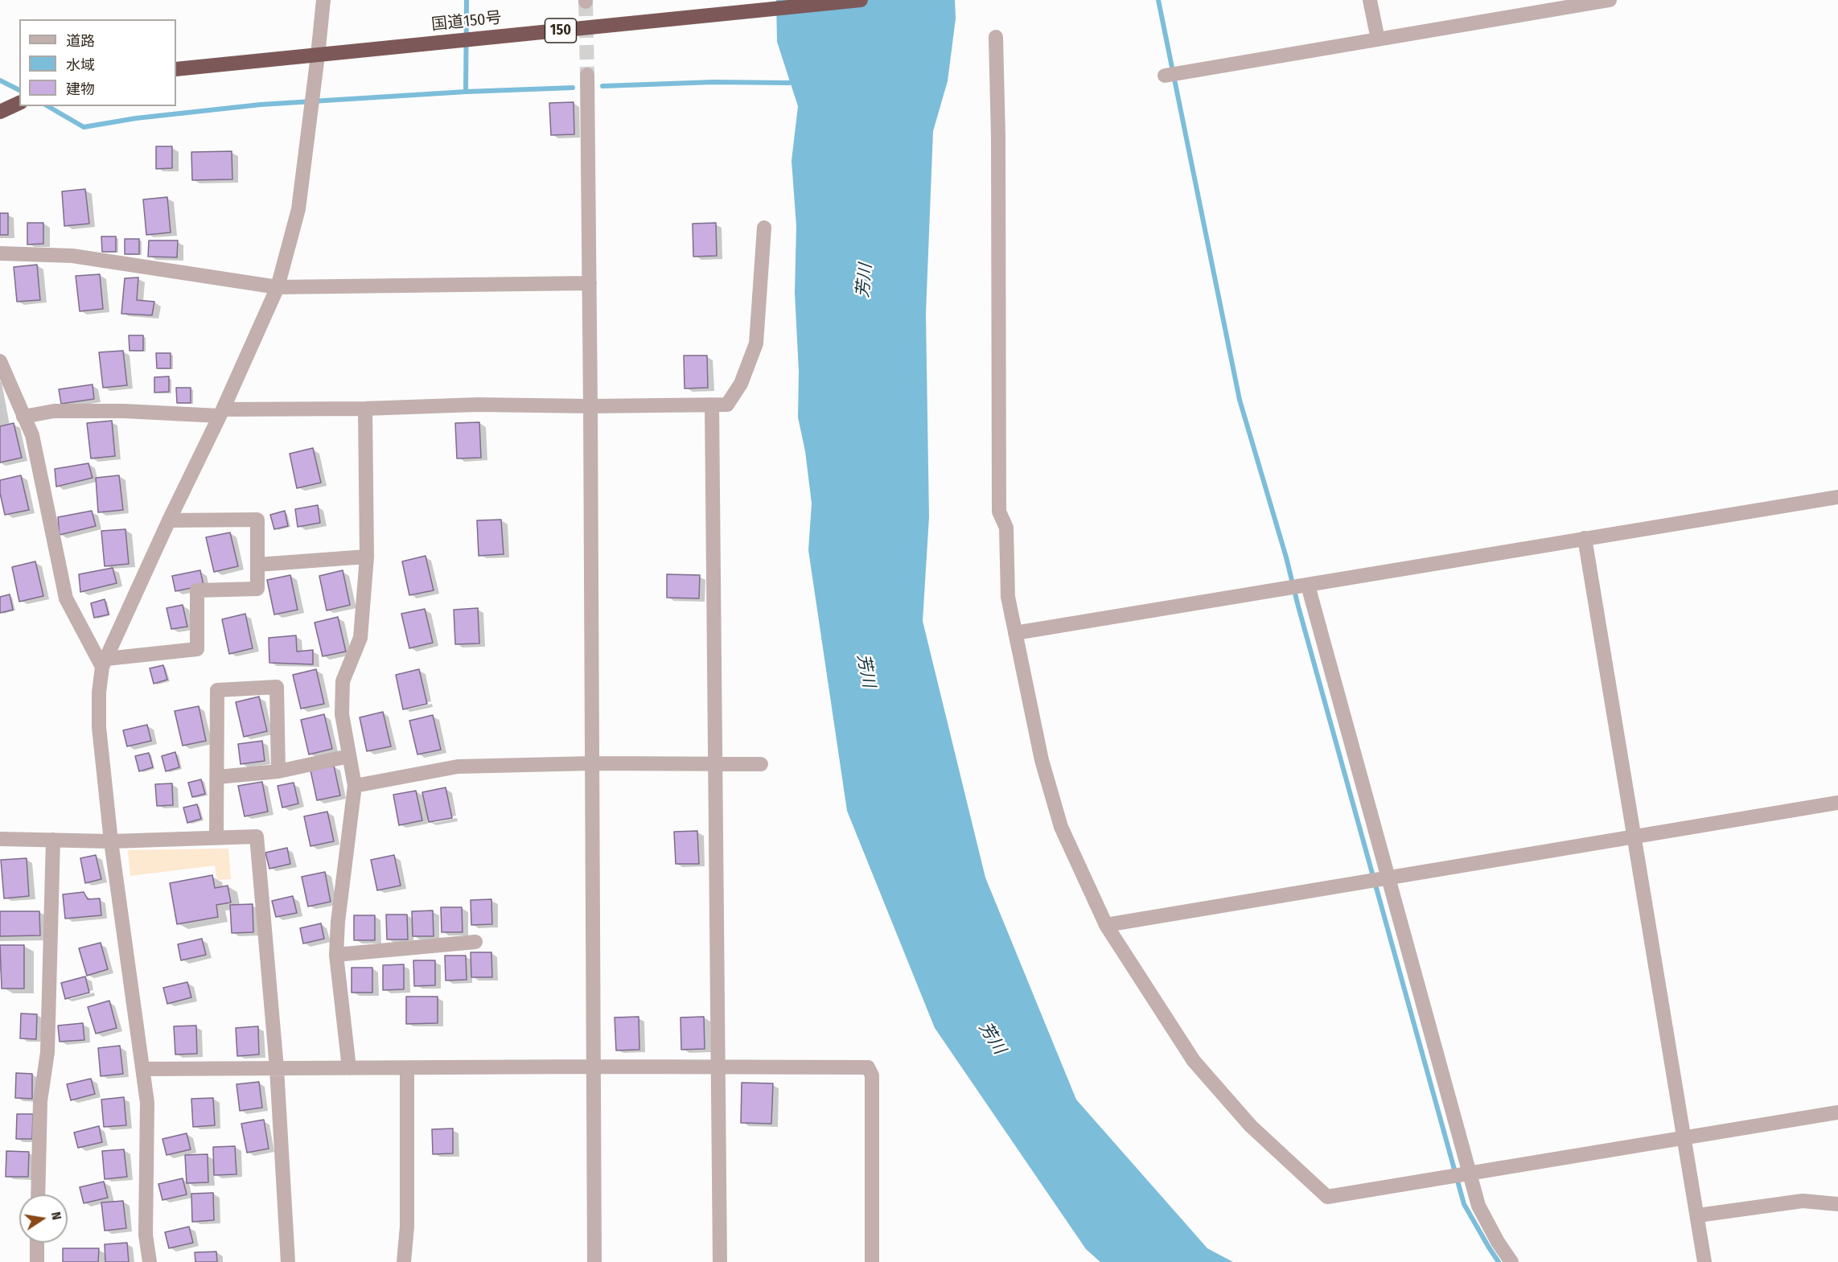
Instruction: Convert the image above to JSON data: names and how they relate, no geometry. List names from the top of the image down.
{
  "streets": {
    "highway": ["国道150号", "150"]
  },
  "water": ["芳川"],
  "legend": ["道路", "水域", "建物"],
  "north": "right"
}
